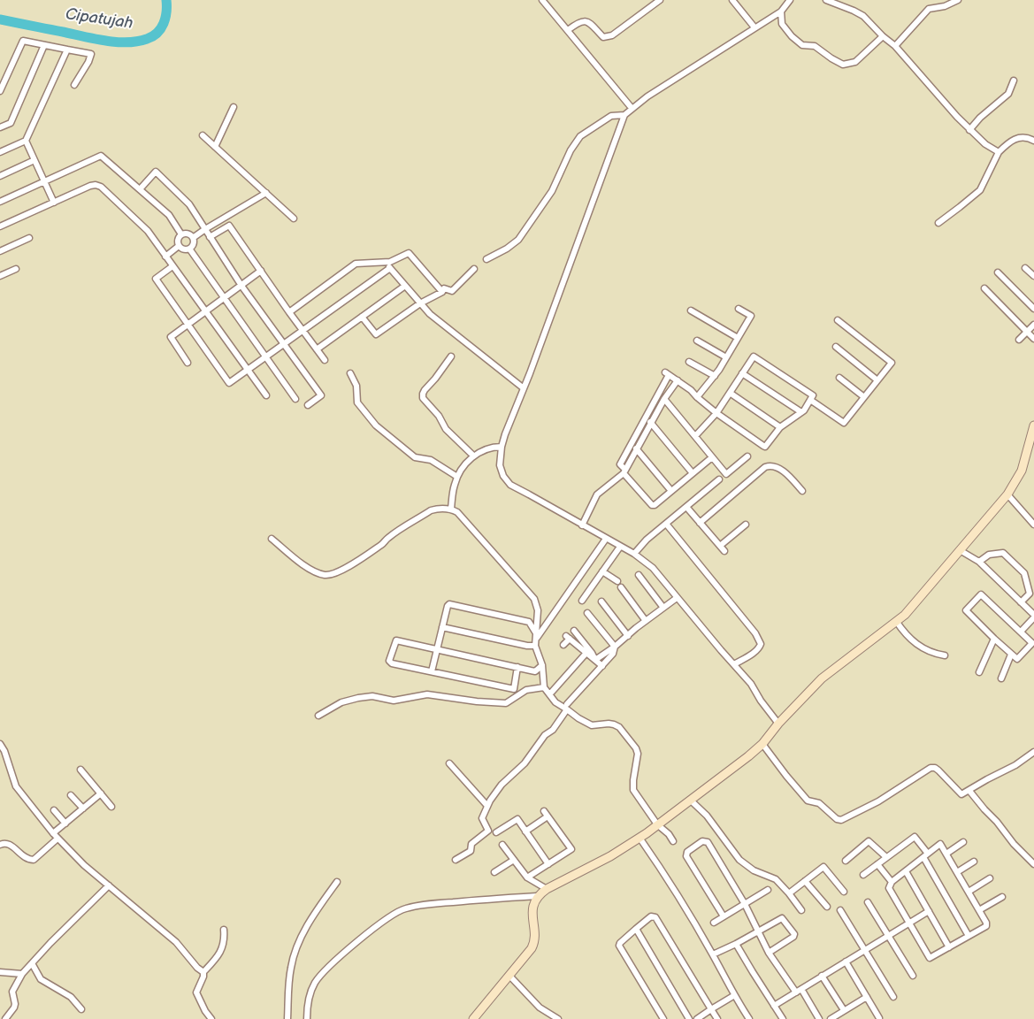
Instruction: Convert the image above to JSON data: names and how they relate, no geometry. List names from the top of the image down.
{
  "water": ["Cipatujah"]
}
